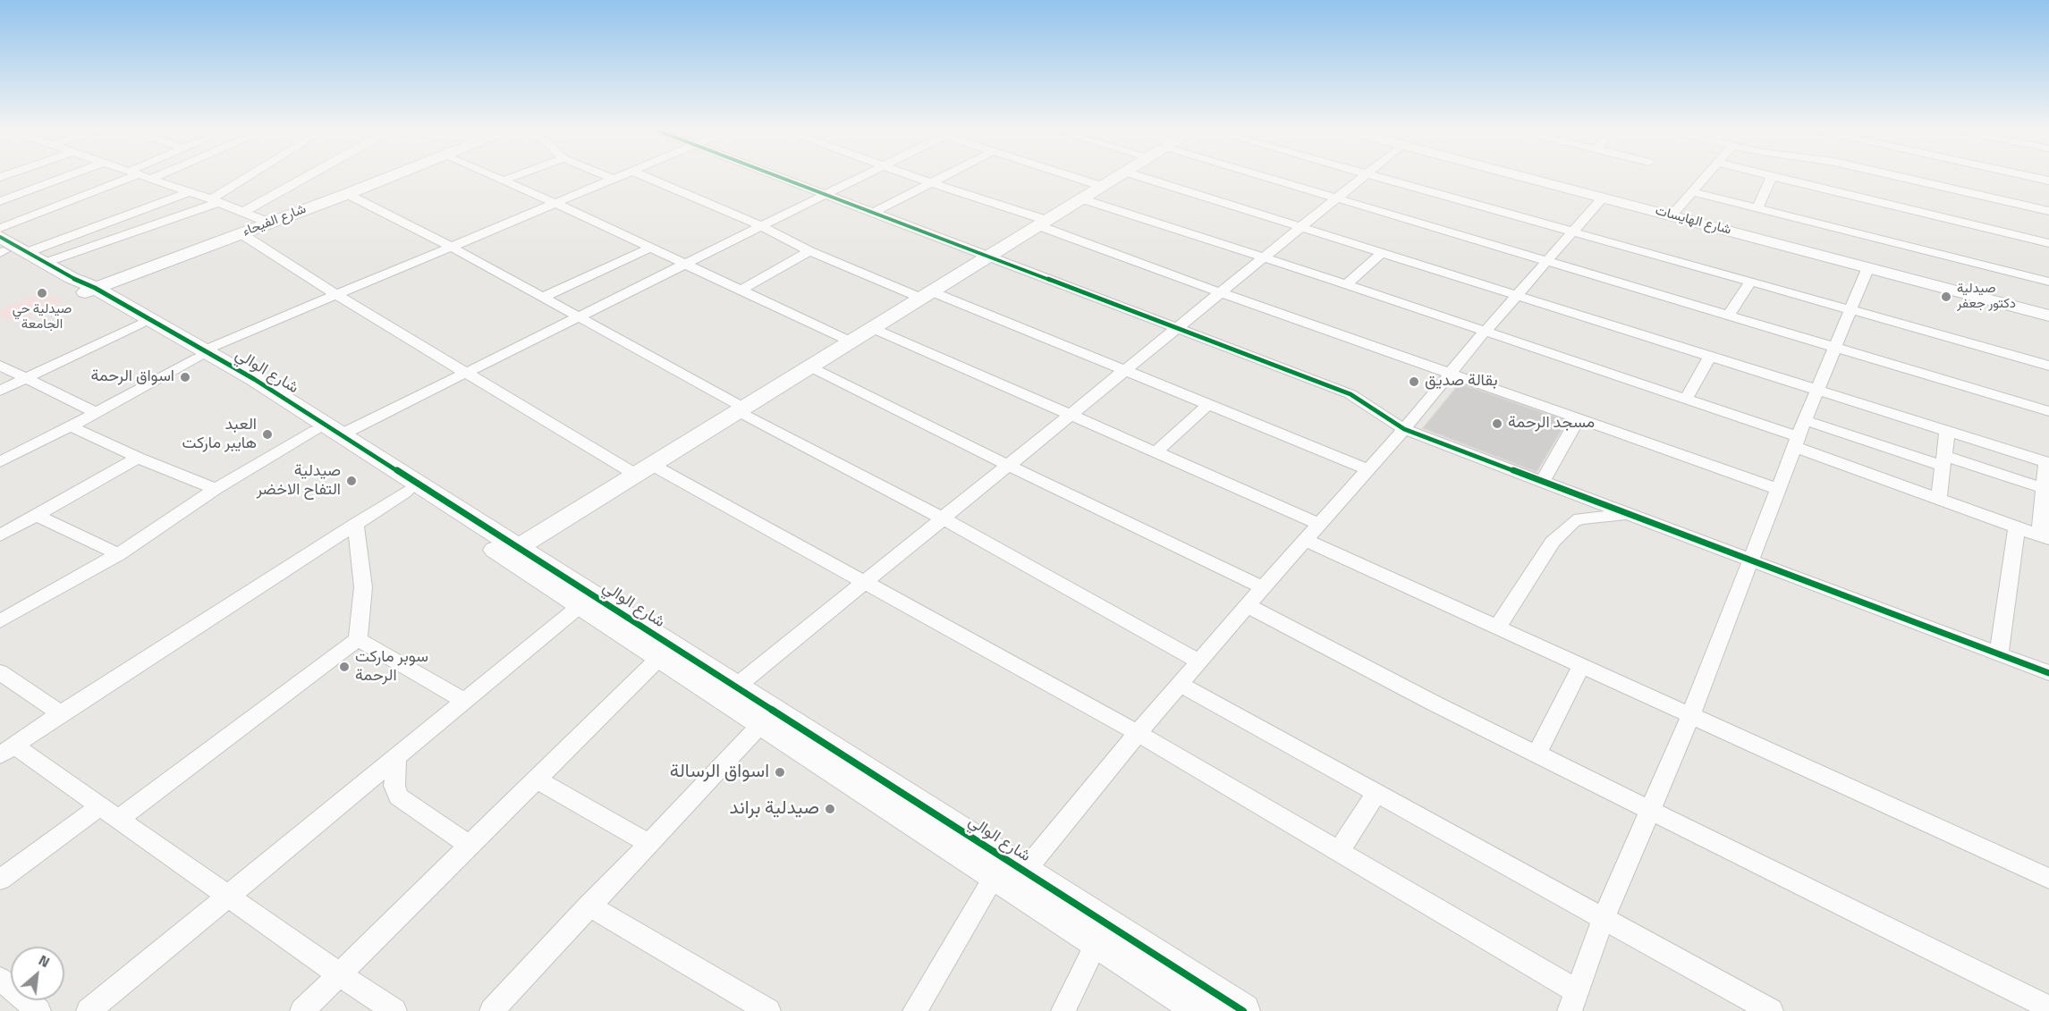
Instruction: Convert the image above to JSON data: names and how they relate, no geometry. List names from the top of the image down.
{
  "streets": {
    "street": ["شارع الفيحاء", "شارع الهايسات", "شارع الوالي"]
  },
  "crossings": [
    ["شارع الفيحاء", "شارع الوالي"]
  ],
  "places": [
    "صيدلية حي الجامعة",
    "صيدلية دكتور جعفر",
    "اسواق الرحمة",
    "بقالة صديق",
    "مسجد الرحمة",
    "العبد هايبر ماركت",
    "صيدلية التفاح الاخضر",
    "سوبر ماركت الرحمة",
    "اسواق الرسالة",
    "صيدلية براند"
  ],
  "north": "top right"
}
